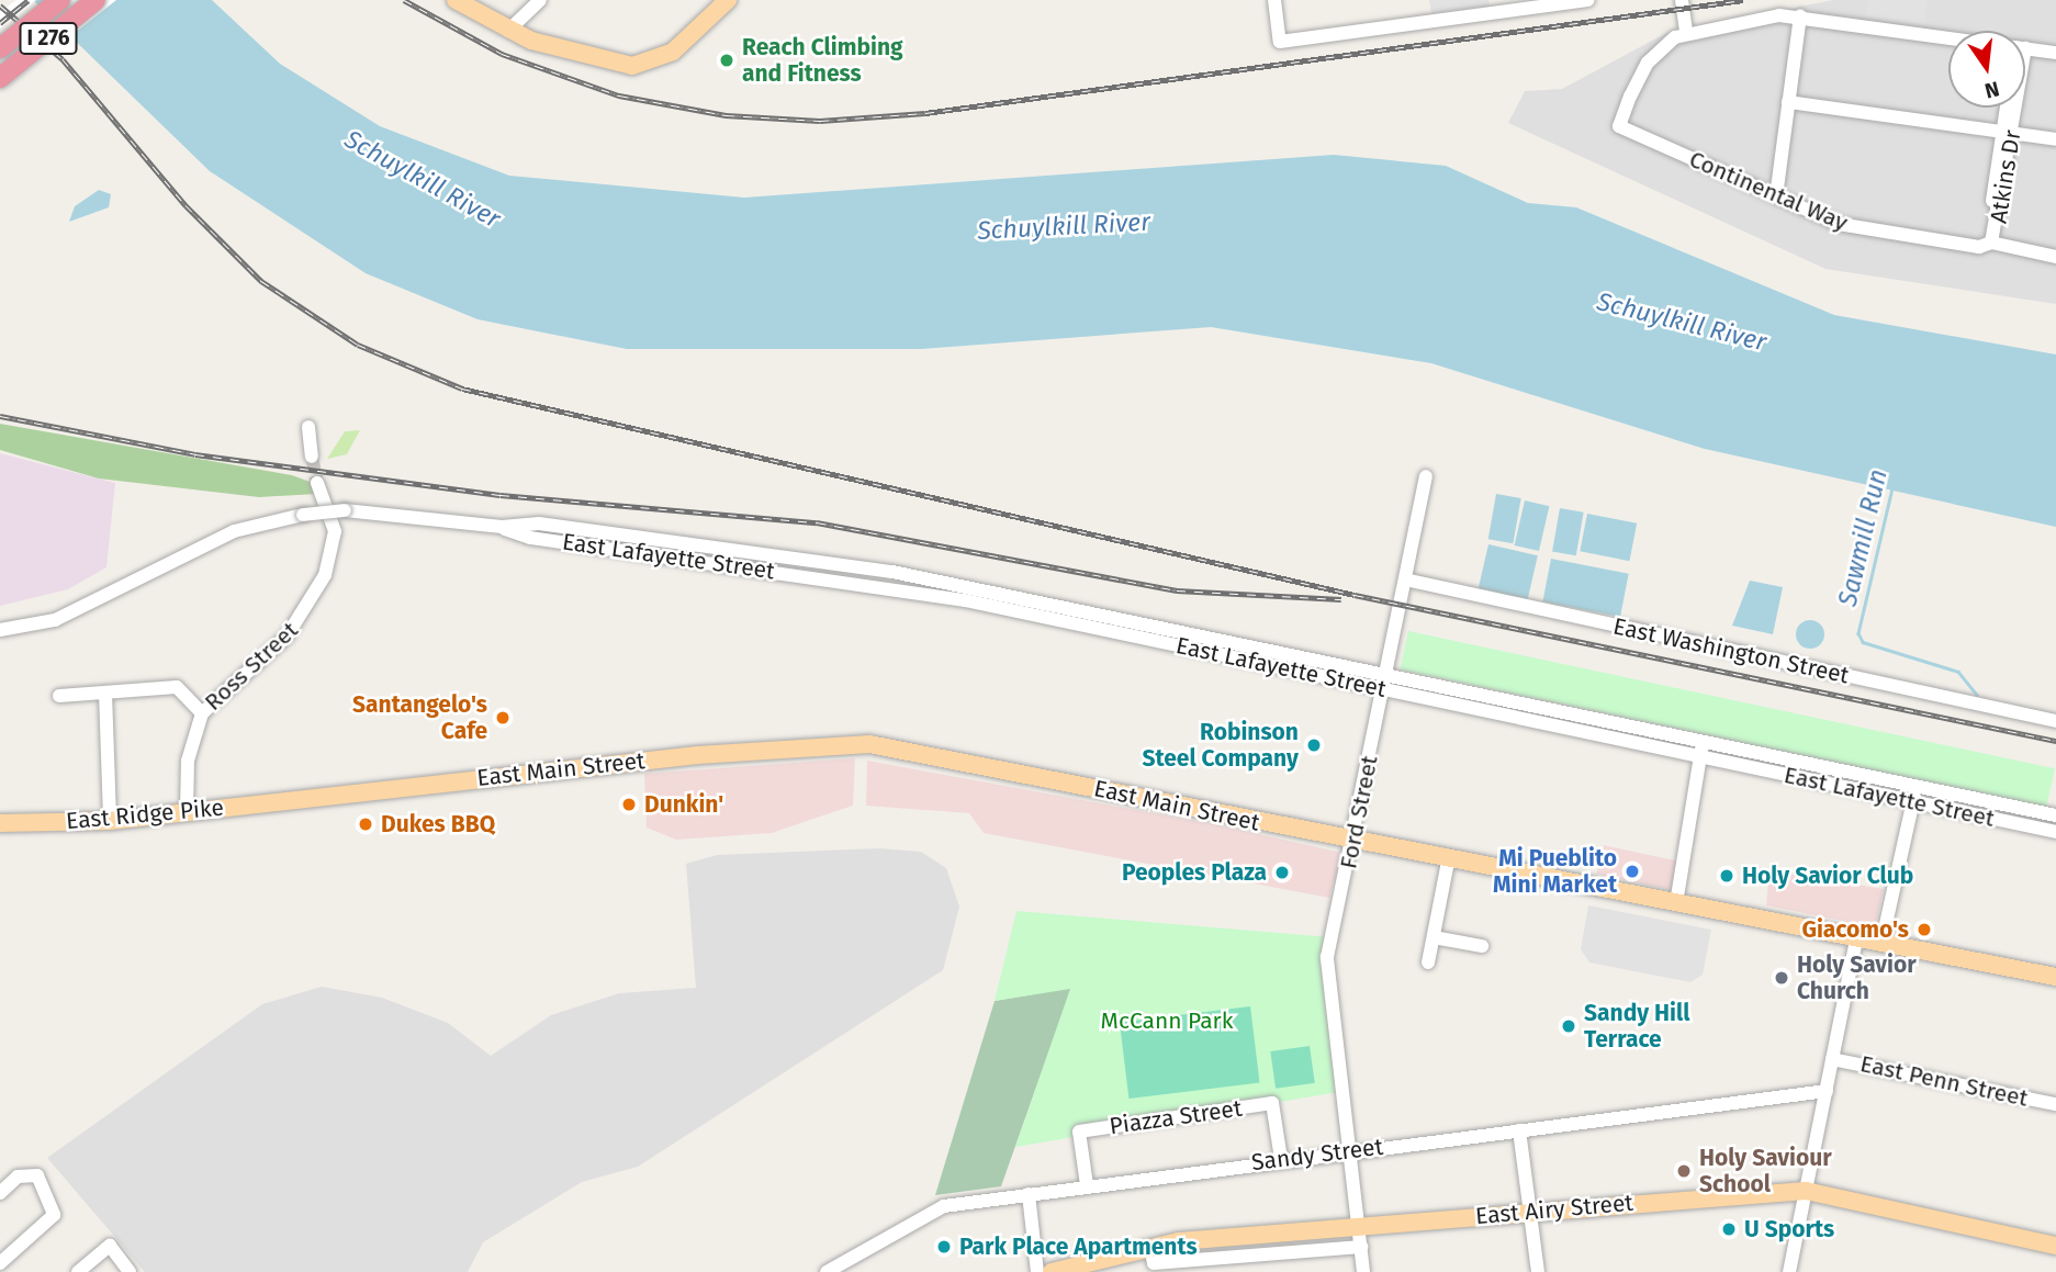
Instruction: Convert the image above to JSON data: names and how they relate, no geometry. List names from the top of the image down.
{
  "streets": {
    "highway": ["I 276"],
    "main road": ["East Main Street", "East Ridge Pike", "East Airy Street"],
    "street": [
      "Atkins Dr",
      "Continental Way",
      "East Lafayette Street",
      "East Washington Street",
      "Ross Street",
      "Ford Street",
      "East Penn Street",
      "Piazza Street",
      "Sandy Street"
    ]
  },
  "crossings": [
    ["Atkins Dr", "Continental Way"],
    ["East Lafayette Street", "Ford Street"],
    ["East Washington Street", "Ford Street"],
    ["Ross Street", "East Ridge Pike"],
    ["East Main Street", "Ford Street"],
    ["East Main Street", "East Ridge Pike"],
    ["Ford Street", "Sandy Street"],
    ["Ford Street", "East Airy Street"],
    ["Piazza Street", "Sandy Street"]
  ],
  "water": ["Schuylkill River", "Sawmill Run"],
  "parks": ["McCann Park"],
  "places": [
    "Reach Climbing and Fitness",
    "Santangelo's Cafe",
    "Robinson Steel Company",
    "Dunkin'",
    "Dukes BBQ",
    "Mi Pueblito Mini Market",
    "Peoples Plaza",
    "Holy Savior Club",
    "Giacomo's",
    "Holy Savior Church",
    "Sandy Hill Terrace",
    "Holy Saviour School",
    "U Sports",
    "Park Place Apartments"
  ],
  "north": "bottom"
}
